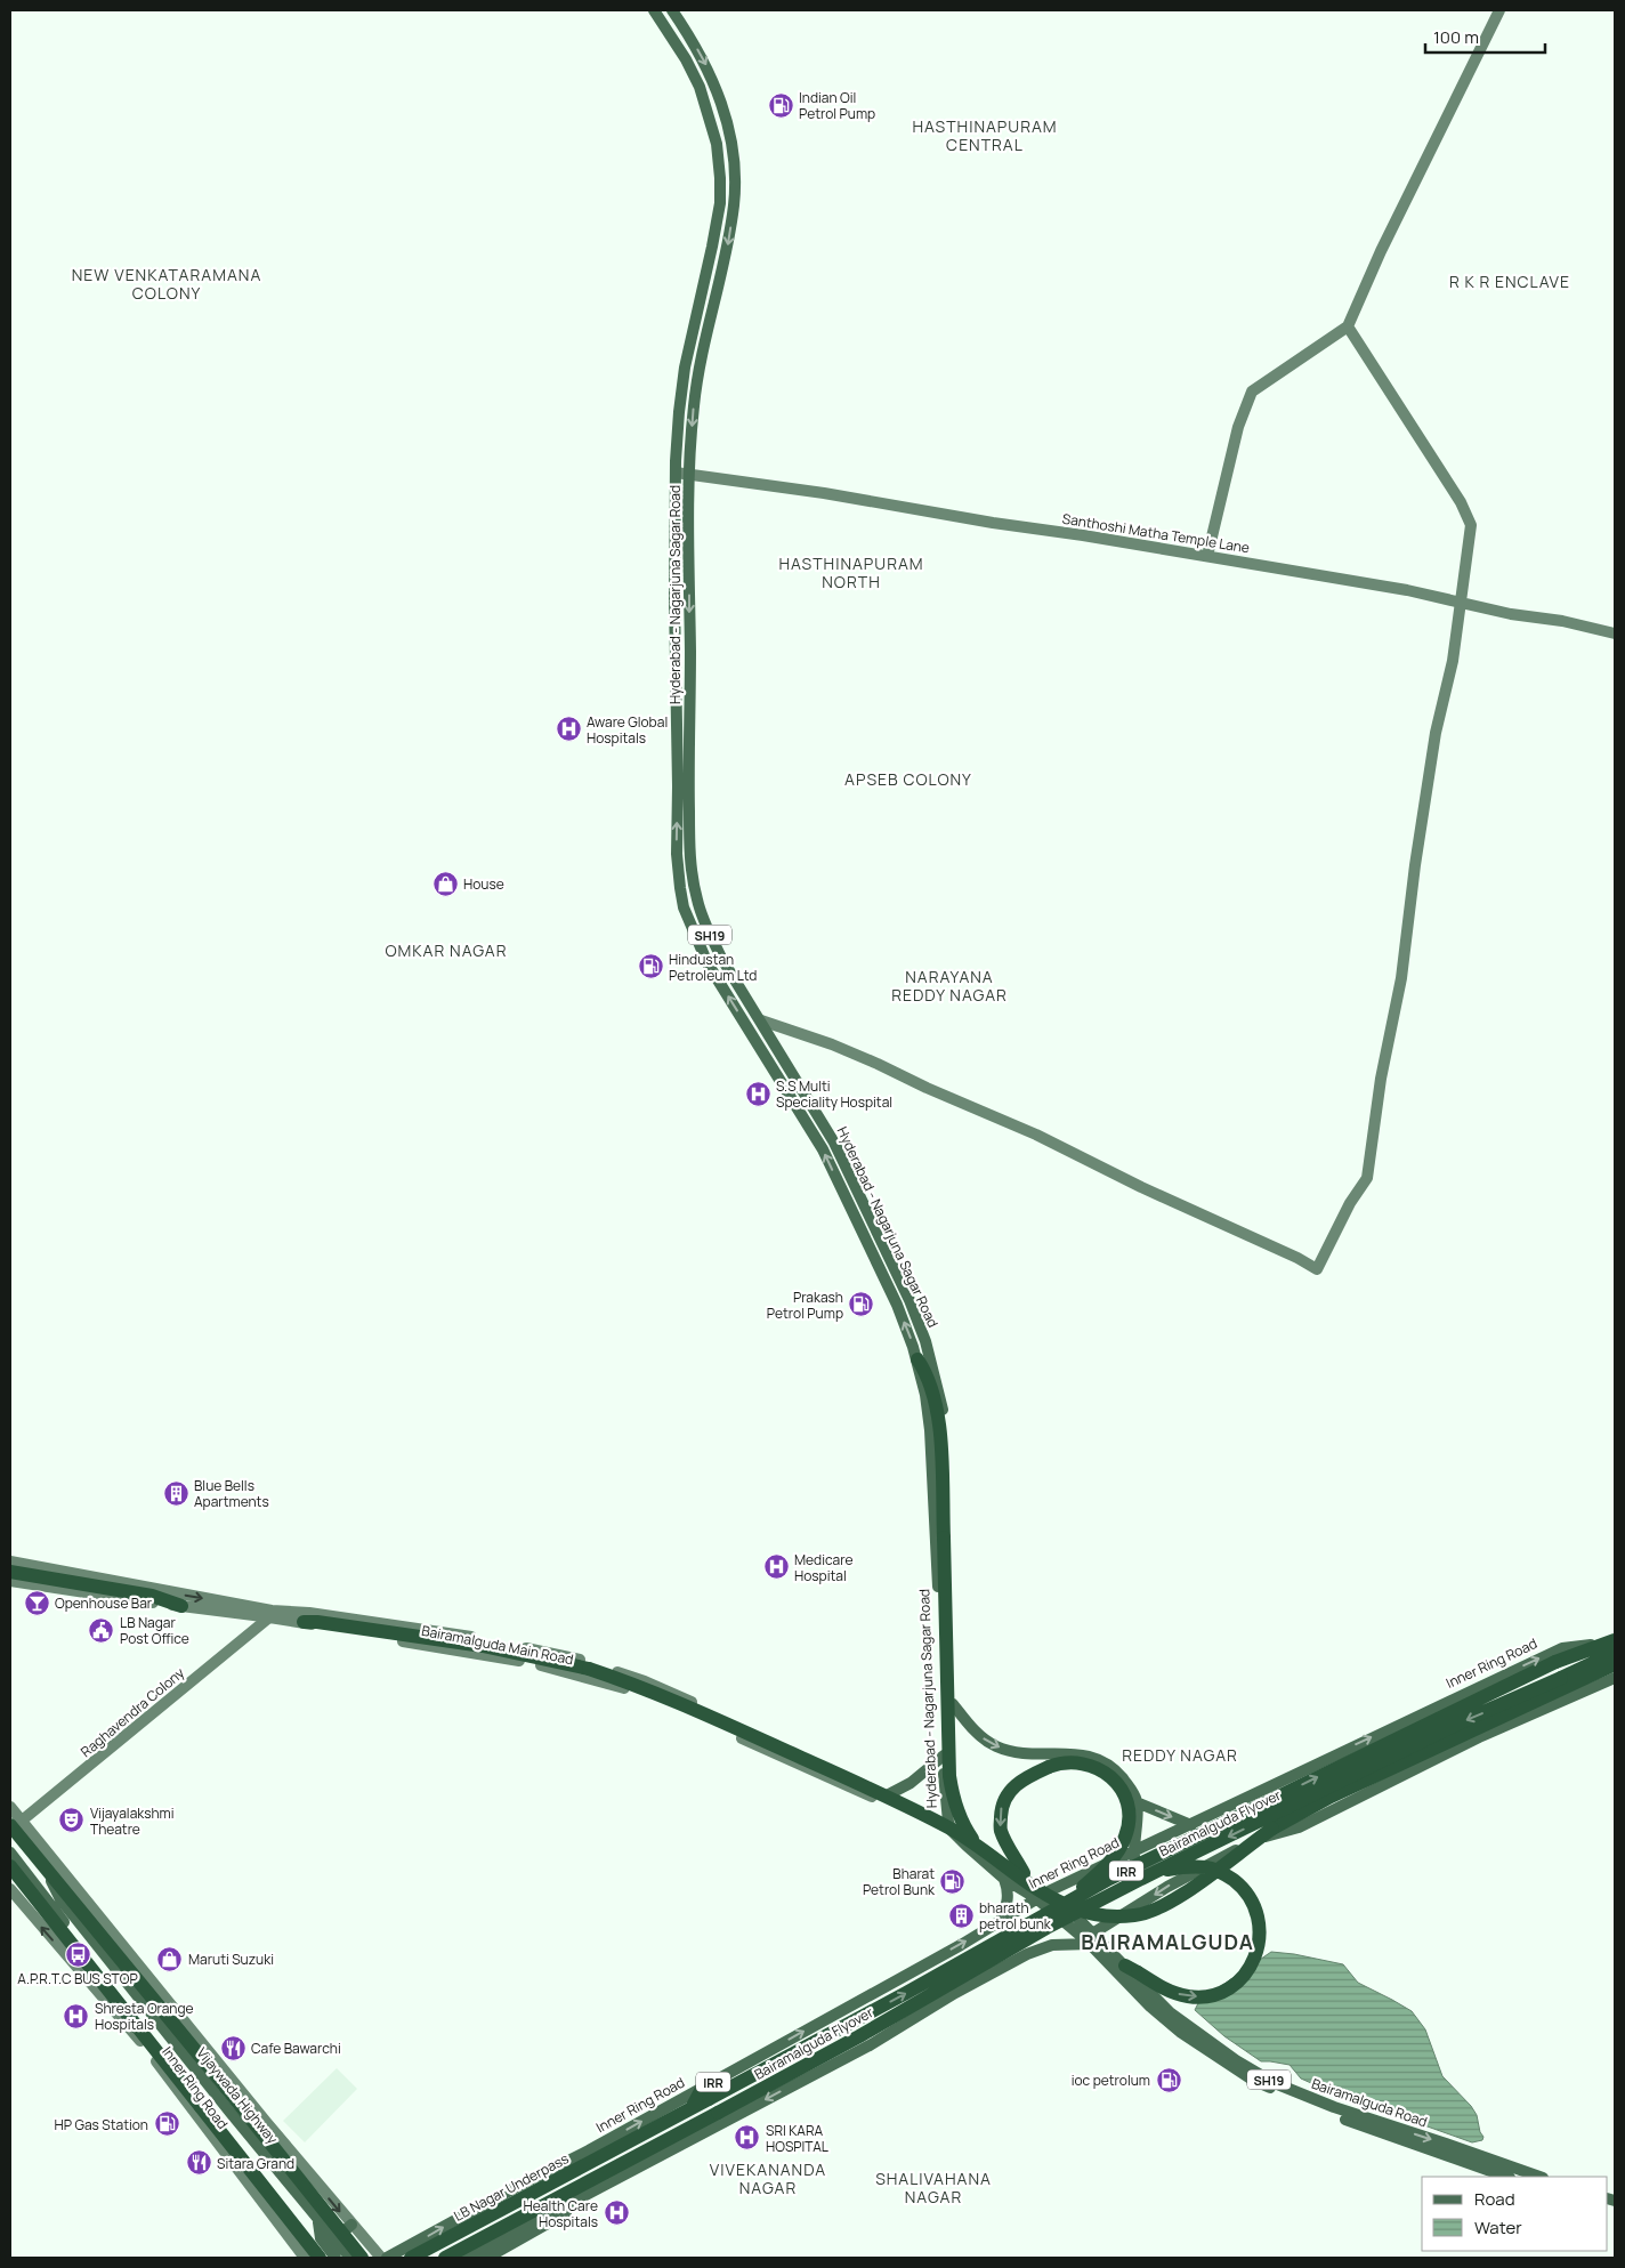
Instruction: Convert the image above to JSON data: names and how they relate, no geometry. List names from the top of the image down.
{
  "streets": {
    "highway": [
      "Inner Ring Road",
      "Bairamalguda Flyover",
      "IRR",
      "Vijaywada Highway",
      "LB Nagar Underpass"
    ],
    "main road": ["Hyderabad - Nagarjuna Sagar Road", "SH19", "Bairamalguda Road"],
    "street": ["Santhoshi Matha Temple Lane", "Bairamalguda Main Road", "Raghavendra Colony"]
  },
  "crossings": [
    ["Santhoshi Matha Temple Lane", "Hyderabad - Nagarjuna Sagar Road"],
    ["Hyderabad - Nagarjuna Sagar Road", "SH19"],
    ["Hyderabad - Nagarjuna Sagar Road", "Bairamalguda Main Road"],
    ["SH19", "Bairamalguda Main Road"],
    ["SH19", "Inner Ring Road"],
    ["SH19", "Bairamalguda Road"],
    ["Bairamalguda Main Road", "Raghavendra Colony"],
    ["Inner Ring Road", "Bairamalguda Flyover"],
    ["Inner Ring Road", "Vijaywada Highway"],
    ["Inner Ring Road", "Bairamalguda Road"],
    ["Inner Ring Road", "LB Nagar Underpass"],
    ["Raghavendra Colony", "Vijaywada Highway"],
    ["Bairamalguda Flyover", "IRR"]
  ],
  "districts": [
    "HASTHINAPURAM CENTRAL",
    "NEW VENKATARAMANA COLONY",
    "R K R ENCLAVE",
    "HASTHINAPURAM NORTH",
    "APSEB COLONY",
    "OMKAR NAGAR",
    "NARAYANA REDDY NAGAR",
    "REDDY NAGAR",
    "BAIRAMALGUDA",
    "VIVEKANANDA NAGAR",
    "SHALIVAHANA NAGAR"
  ],
  "places": {
    "fuel station": [
      "Indian Oil Petrol Pump",
      "Hindustan Petroleum Ltd",
      "Prakash Petrol Pump",
      "Bharat Petrol Bunk",
      "ioc petrolum",
      "HP Gas Station"
    ],
    "hospital": [
      "Aware Global Hospitals",
      "S.S Multi Speciality Hospital",
      "Medicare Hospital",
      "Shresta Orange Hospitals",
      "SRI KARA HOSPITAL",
      "Health Care Hospitals"
    ],
    "shop": ["House", "Maruti Suzuki"],
    "building": ["Blue Bells Apartments", "bharath petrol bunk"],
    "bar": ["Openhouse Bar"],
    "public building": ["LB Nagar Post Office"],
    "theatre": ["Vijayalakshmi Theatre"],
    "bus stop": ["A.P.R.T.C BUS STOP"],
    "restaurant": ["Cafe Bawarchi", "Sitara Grand"]
  },
  "legend": ["Road", "Water"],
  "scale_bar": "100 m"
}
